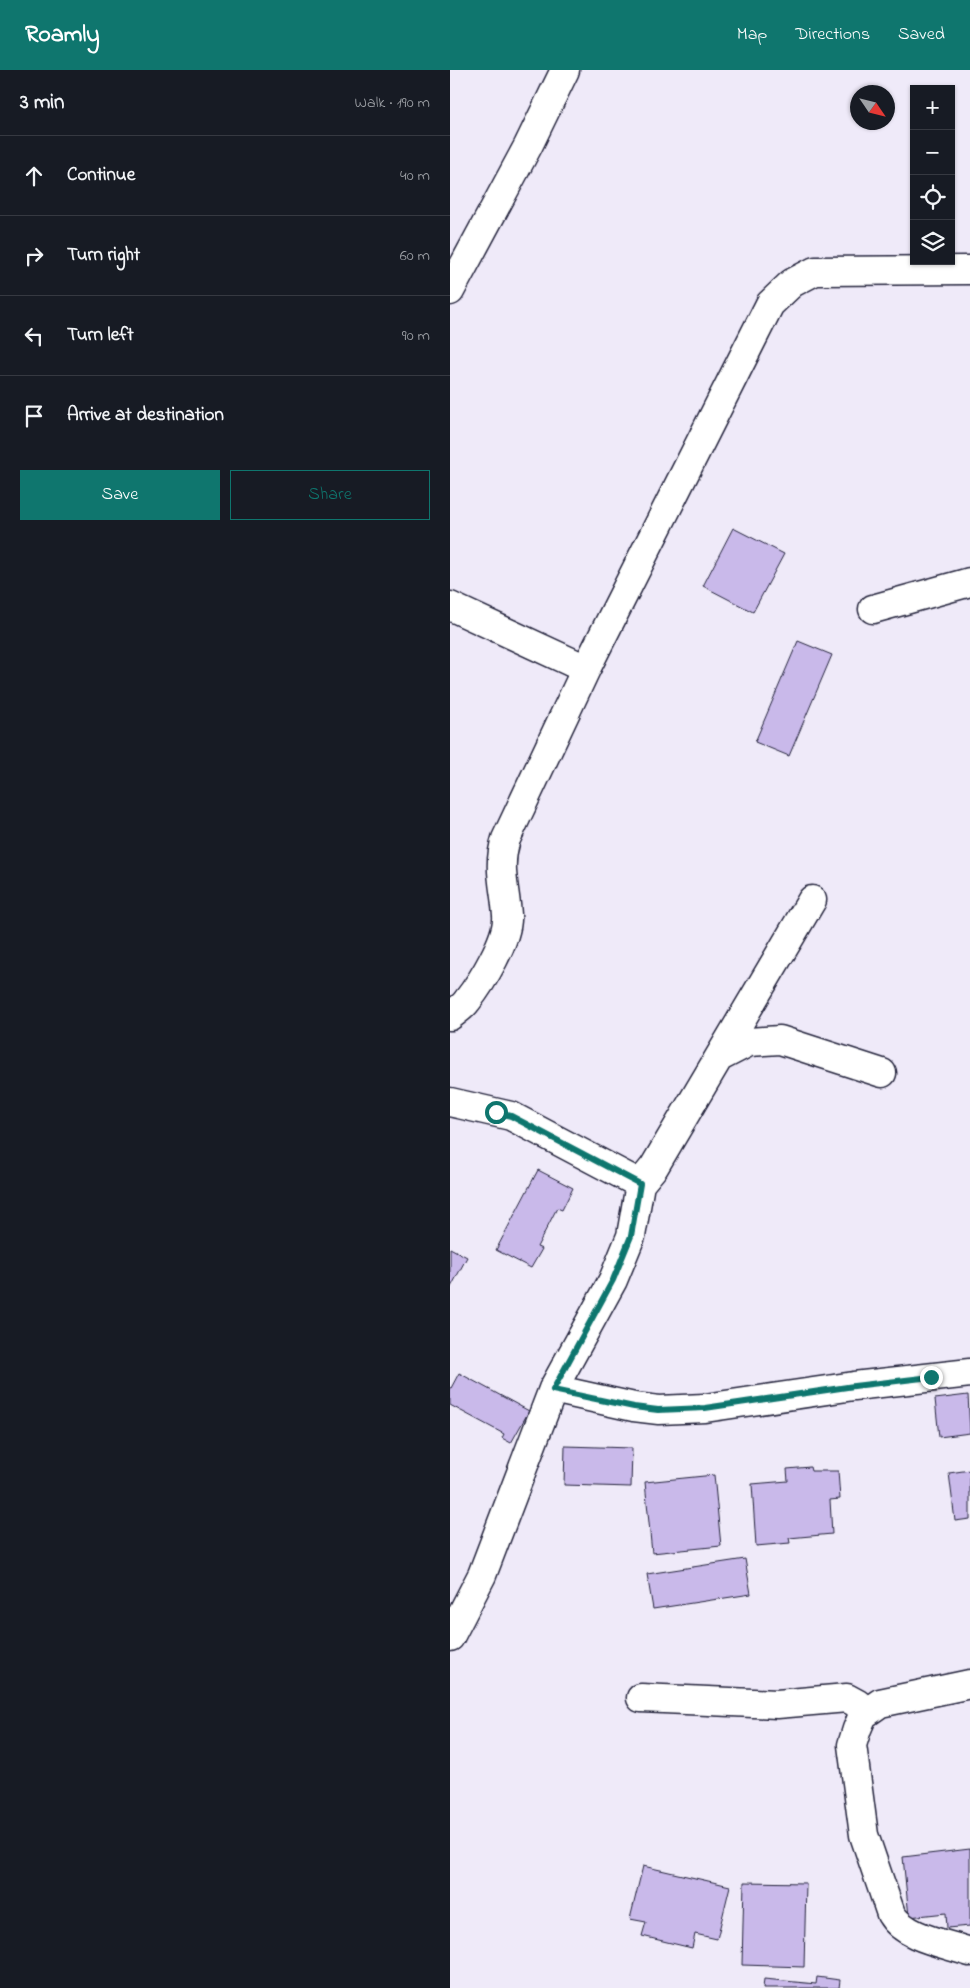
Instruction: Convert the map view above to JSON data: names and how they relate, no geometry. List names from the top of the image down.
{
  "north": "bottom right",
  "page": {
    "header": "Roamly",
    "nav": ["Map", "Directions", "Saved"],
    "heading": ["3 min", "Walk · 190 m"],
    "map_buttons": ["+", "−"],
    "list": [
      ["Continue", "40 m"],
      ["Turn right", "60 m"],
      ["Turn left", "90 m"],
      "Arrive at destination"
    ],
    "buttons": ["Save", "Share"]
  }
}
